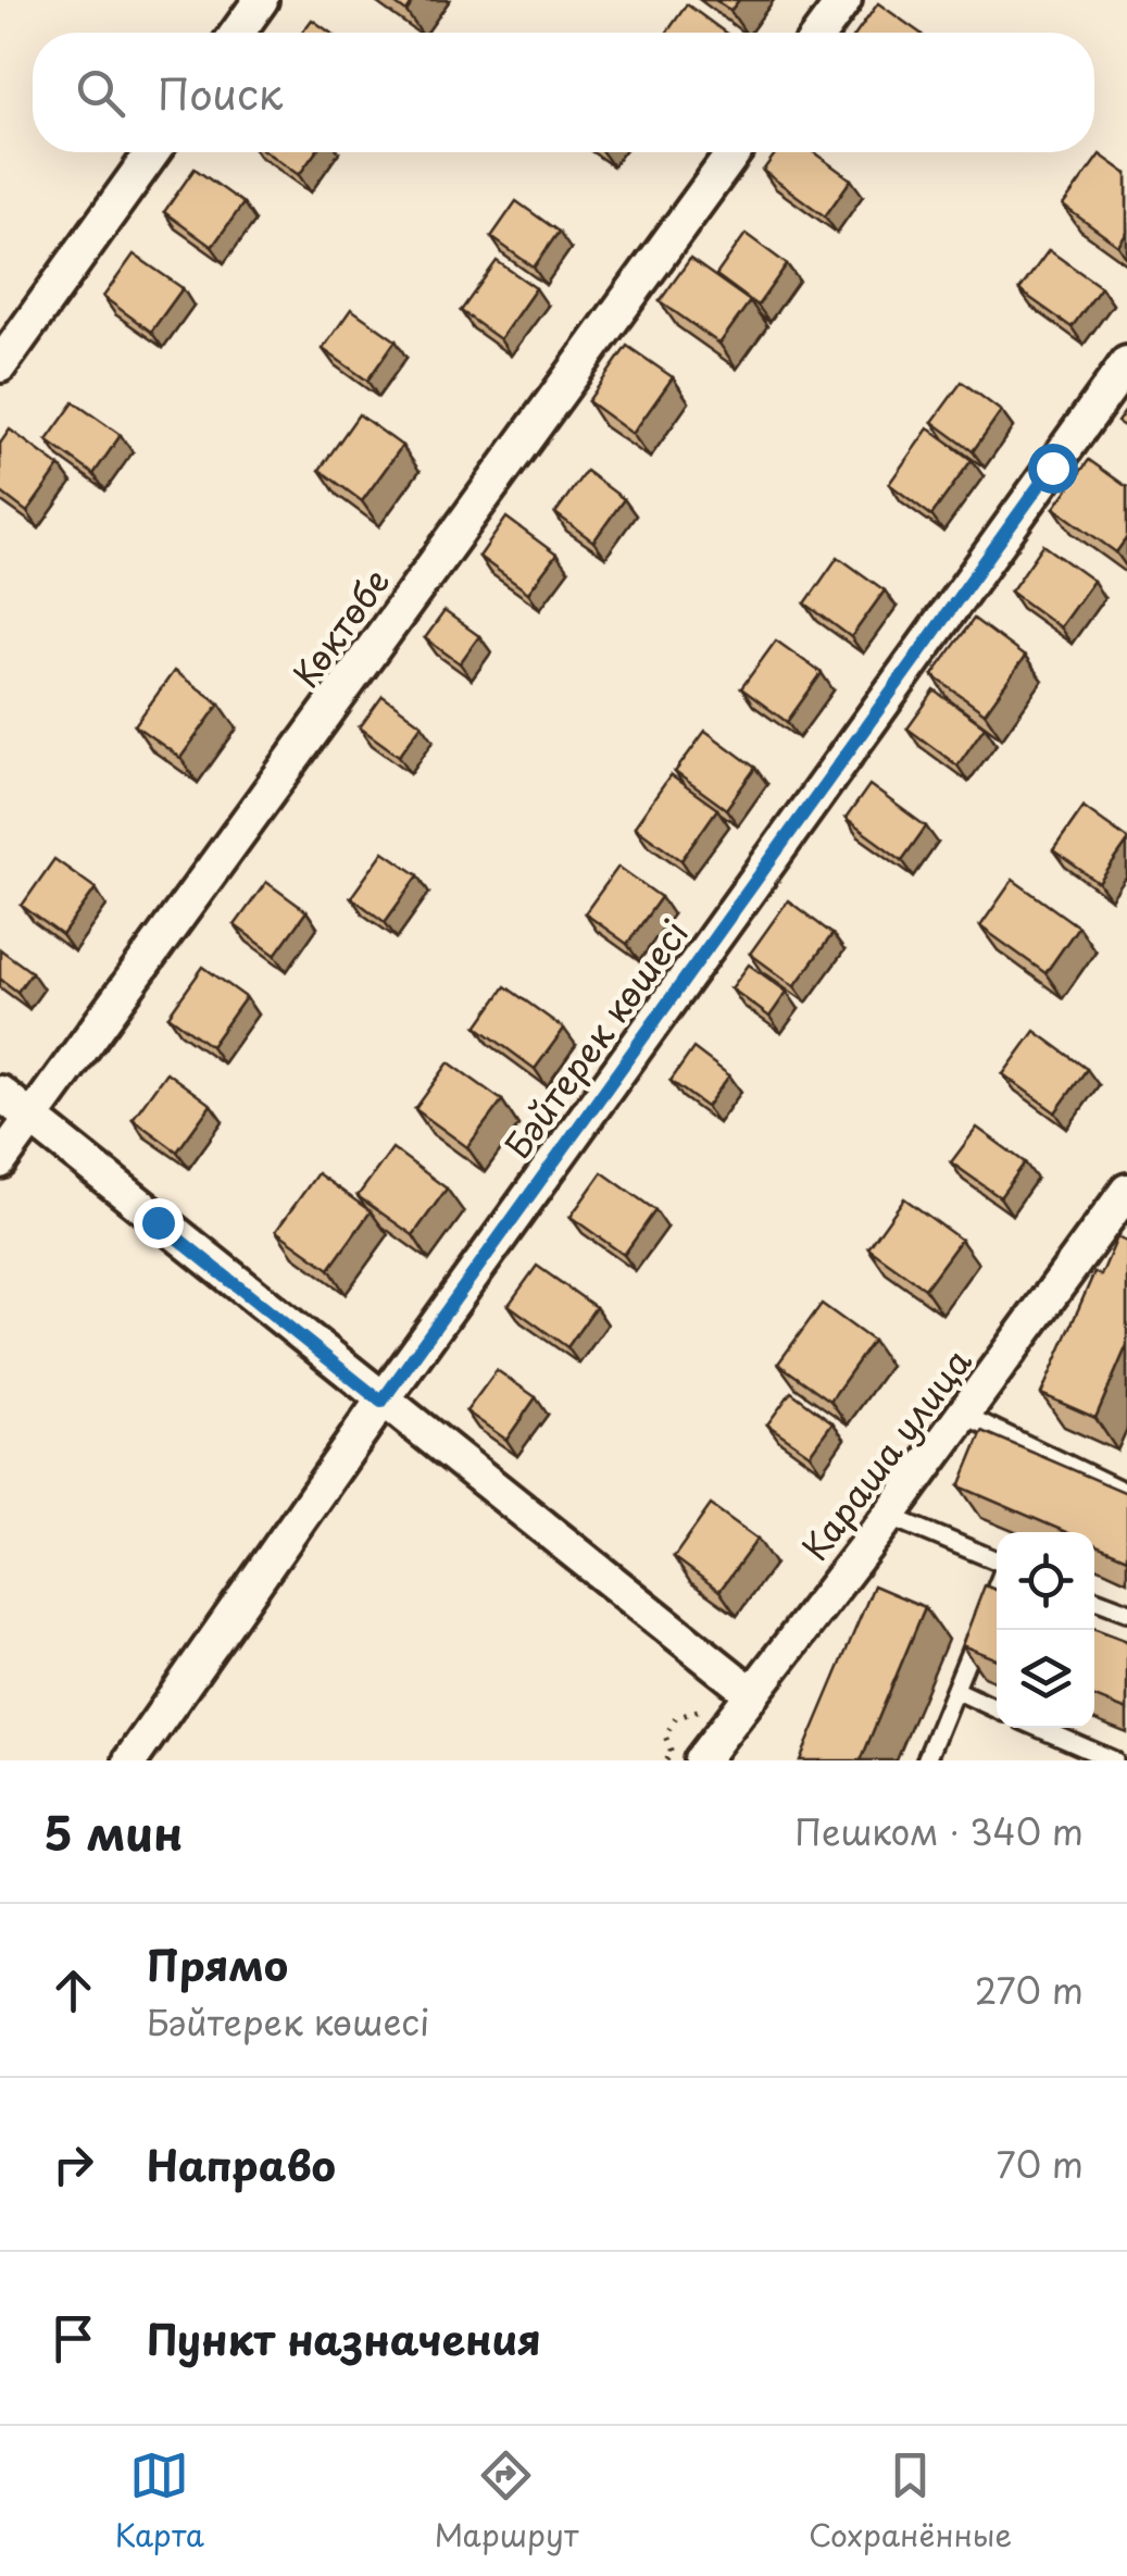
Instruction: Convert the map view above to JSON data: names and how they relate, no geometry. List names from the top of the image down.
{
  "streets": {
    "street": ["Көктөбе", "Бәйтерек көшесі", "Караша улица"]
  },
  "page": {
    "search": "Поиск",
    "heading": ["5 мин", "Пешком · 340 m"],
    "list": [
      ["Прямо", "Бәйтерек көшесі", "270 m"],
      ["Направо", "70 m"],
      "Пункт назначения"
    ],
    "nav": ["Карта", "Маршрут", "Сохранённые"]
  }
}
